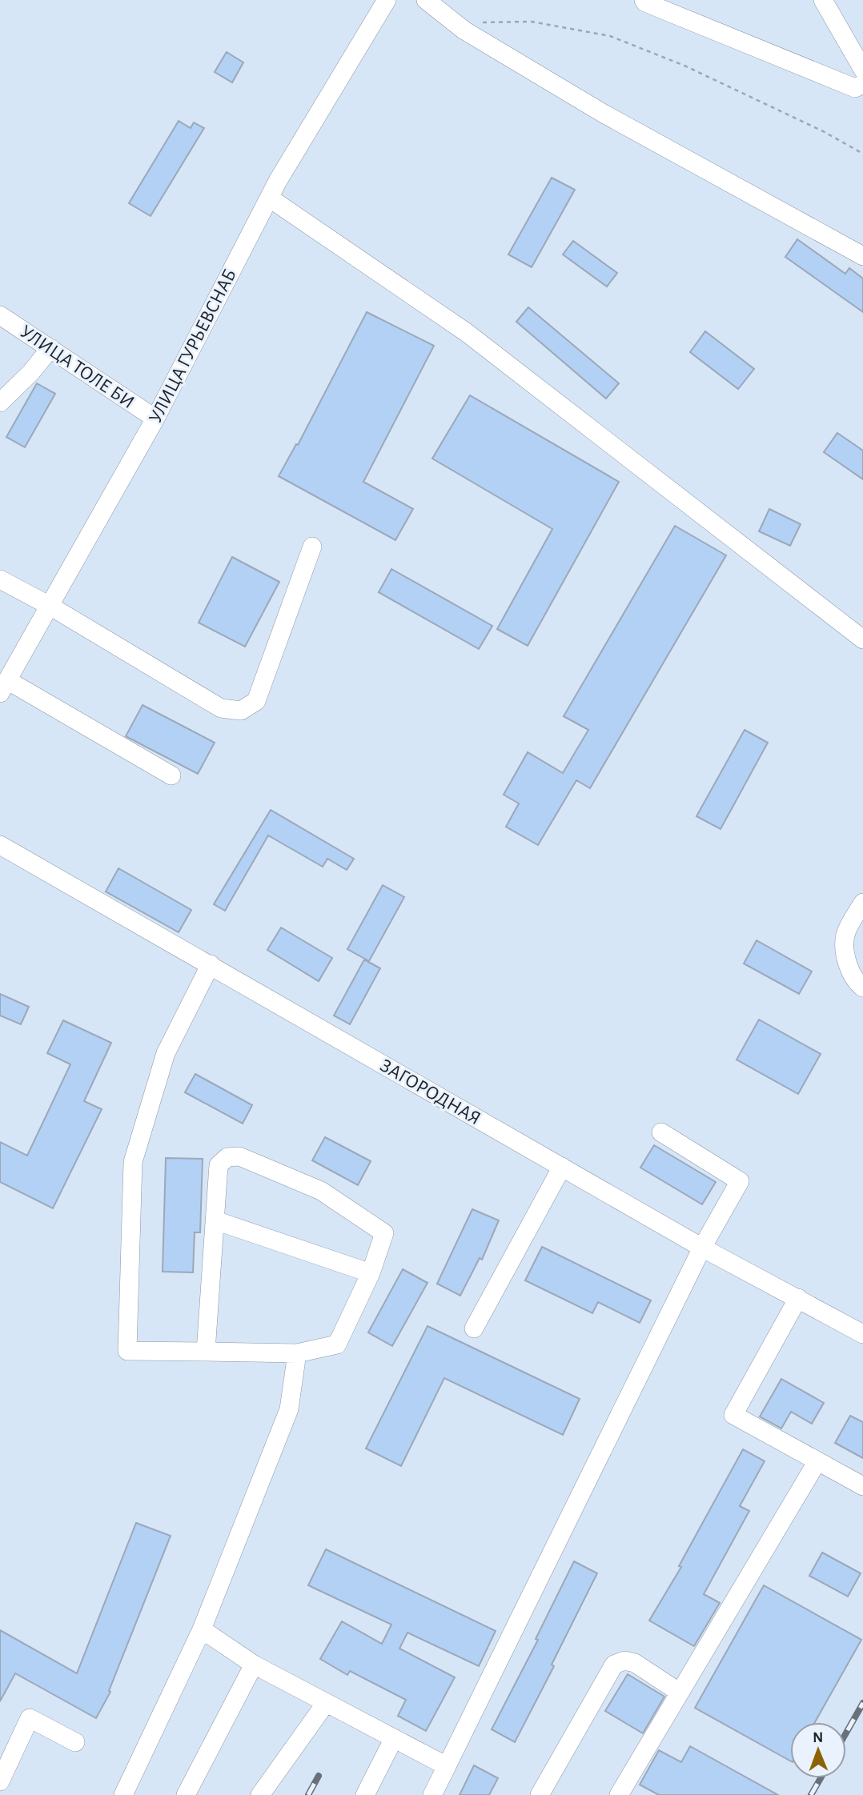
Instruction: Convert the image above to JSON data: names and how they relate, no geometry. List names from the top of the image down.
{
  "streets": {
    "street": ["УЛИЦА ГУРЬЕВСНАБ", "УЛИЦА ТОЛЕ БИ", "ЗАГОРОДНАЯ"]
  },
  "crossings": [
    ["УЛИЦА ГУРЬЕВСНАБ", "УЛИЦА ТОЛЕ БИ"]
  ],
  "north": "top"
}
